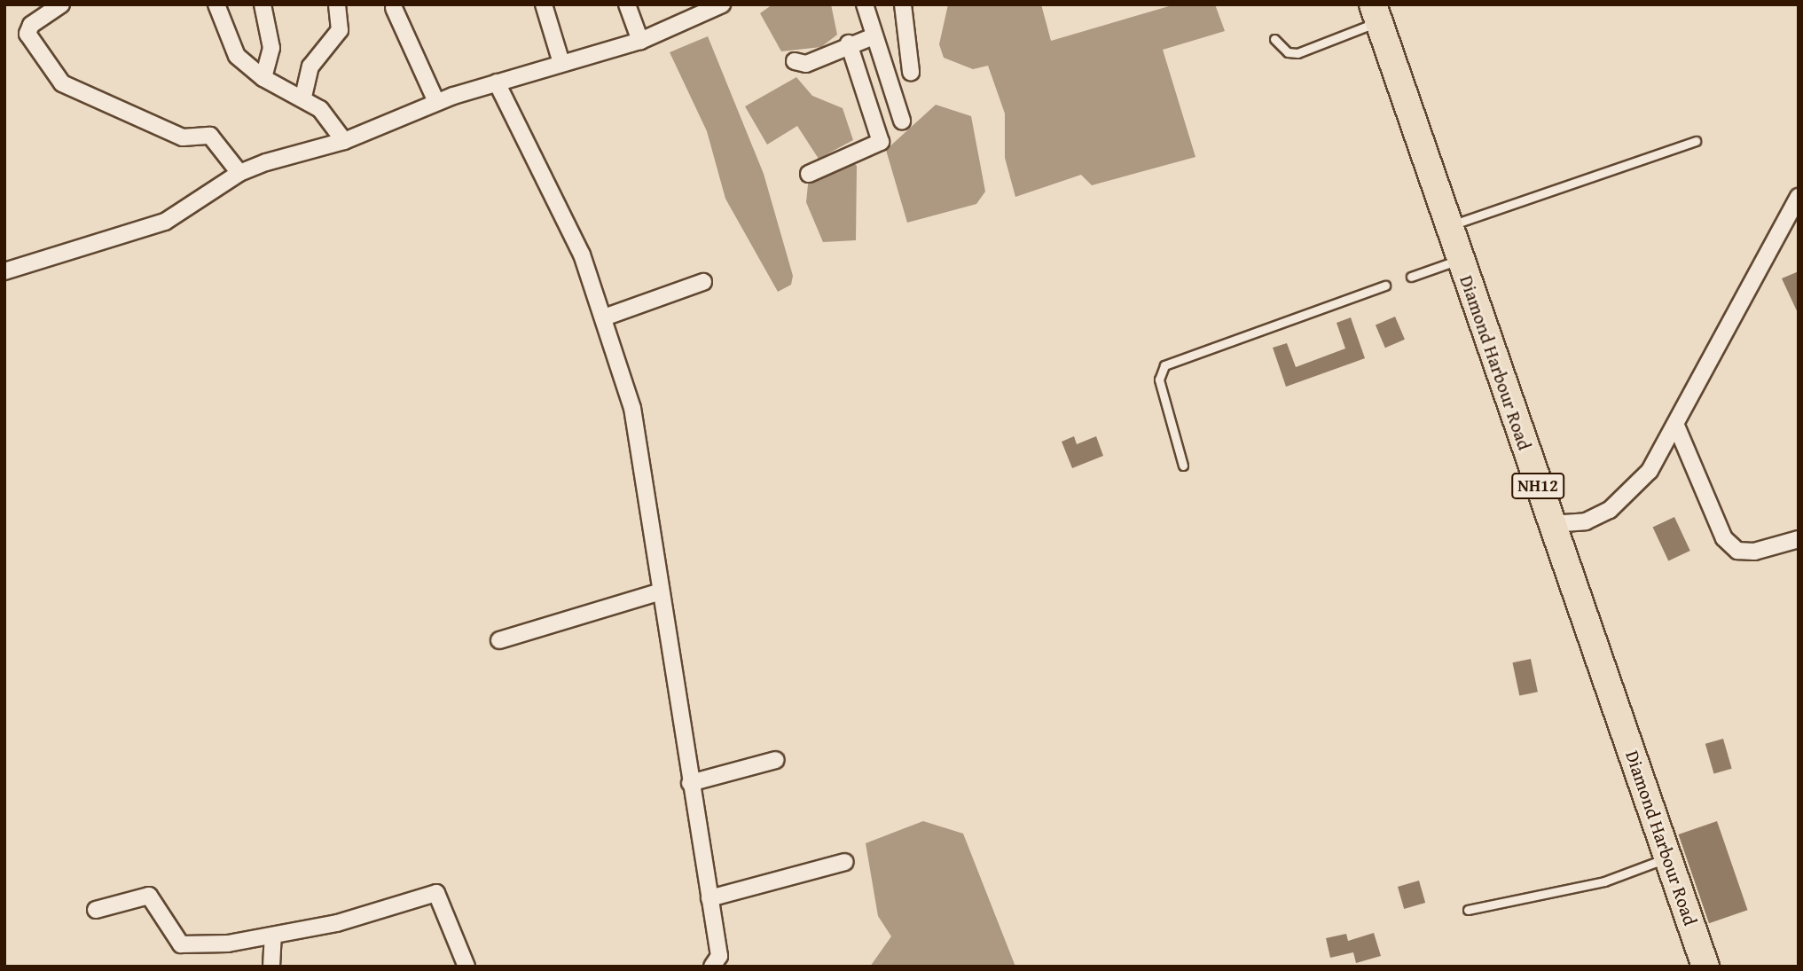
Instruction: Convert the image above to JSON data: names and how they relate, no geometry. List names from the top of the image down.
{
  "streets": {
    "highway": ["Diamond Harbour Road", "NH12"]
  }
}
